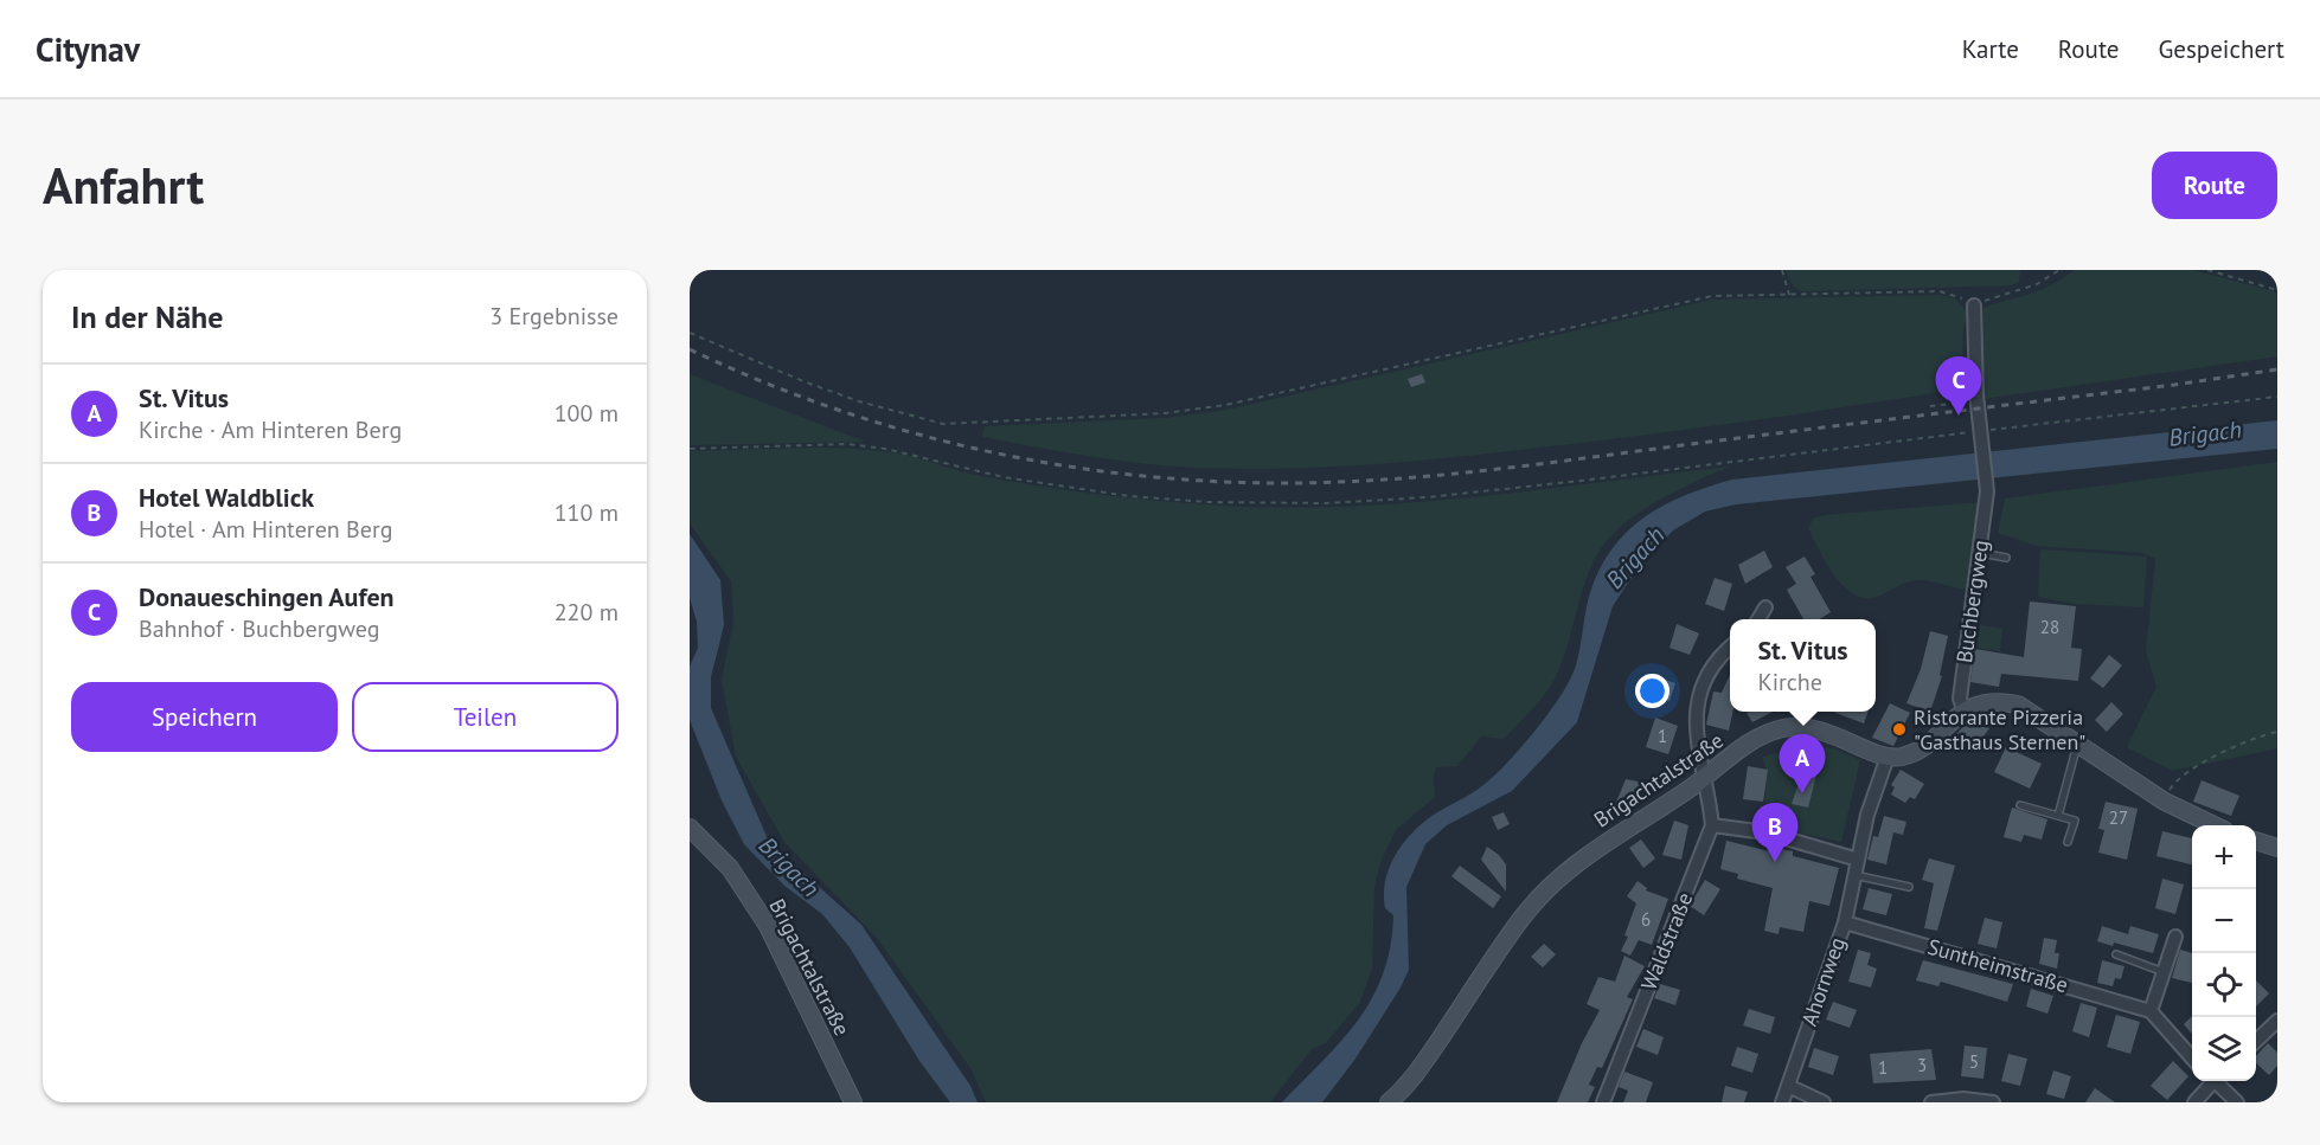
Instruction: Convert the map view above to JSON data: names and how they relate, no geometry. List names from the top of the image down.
{
  "streets": {
    "street": [
      "Buchbergweg",
      "Brigachtalstraße",
      "Waldstraße",
      "Suntheimstraße",
      "Ahornweg"
    ]
  },
  "crossings": [
    ["Brigachtalstraße", "Waldstraße"],
    ["Brigachtalstraße", "Ahornweg"],
    ["Suntheimstraße", "Ahornweg"]
  ],
  "water": ["Brigach"],
  "places": ["Ristorante Pizzeria \"Gasthaus Sternen\""],
  "house_numbers": [
    "28",
    "1",
    "27",
    "6",
    "5",
    "3",
    "1"
  ],
  "page": {
    "header": "Citynav",
    "nav": ["Karte", "Route", "Gespeichert"],
    "buttons": [
      "Route",
      ["Speichern", "Teilen"]
    ],
    "title": "Anfahrt",
    "heading": ["In der Nähe", "3 Ergebnisse"],
    "pins": ["C", "A", "B"],
    "list": [
      {
        "mark": "A",
        "name": "St. Vitus",
        "note": "Kirche · Am Hinteren Berg",
        "value": "100 m"
      },
      {
        "mark": "B",
        "name": "Hotel Waldblick",
        "note": "Hotel · Am Hinteren Berg",
        "value": "110 m"
      },
      {
        "mark": "C",
        "name": "Donaueschingen Aufen",
        "note": "Bahnhof · Buchbergweg",
        "value": "220 m"
      }
    ],
    "popup": ["St. Vitus", "Kirche"],
    "map_buttons": ["+", "−"]
  }
}
